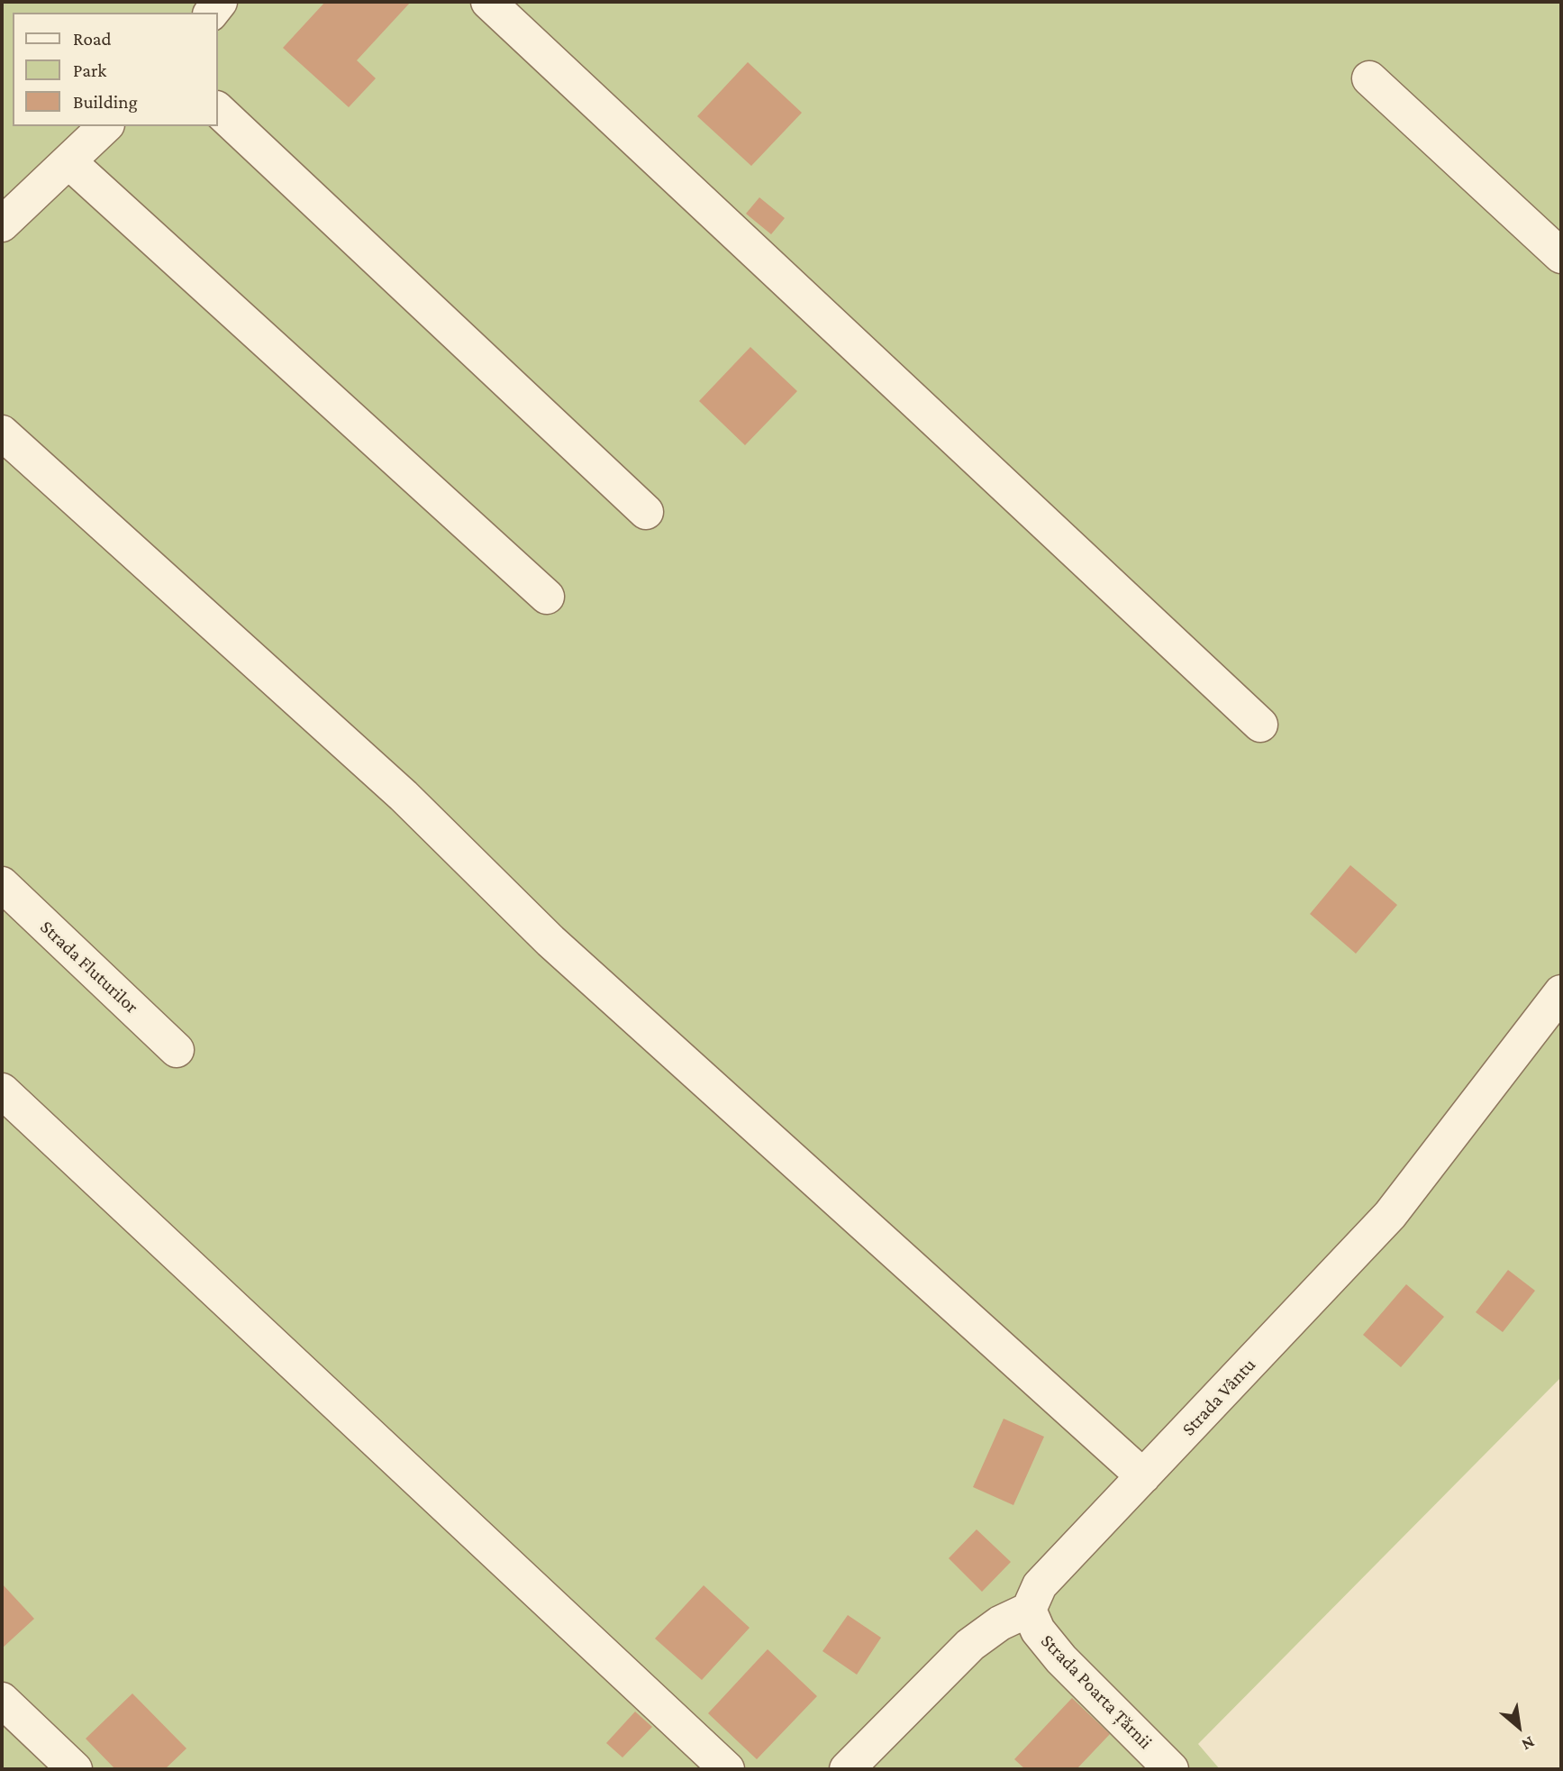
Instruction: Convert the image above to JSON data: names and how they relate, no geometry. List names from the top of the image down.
{
  "streets": {
    "street": ["Strada Fluturilor", "Strada Vântu", "Strada Poarta Țărnii"]
  },
  "crossings": [
    ["Strada Vântu", "Strada Poarta Țărnii"]
  ],
  "legend": ["Road", "Park", "Building"],
  "north": "bottom right"
}
